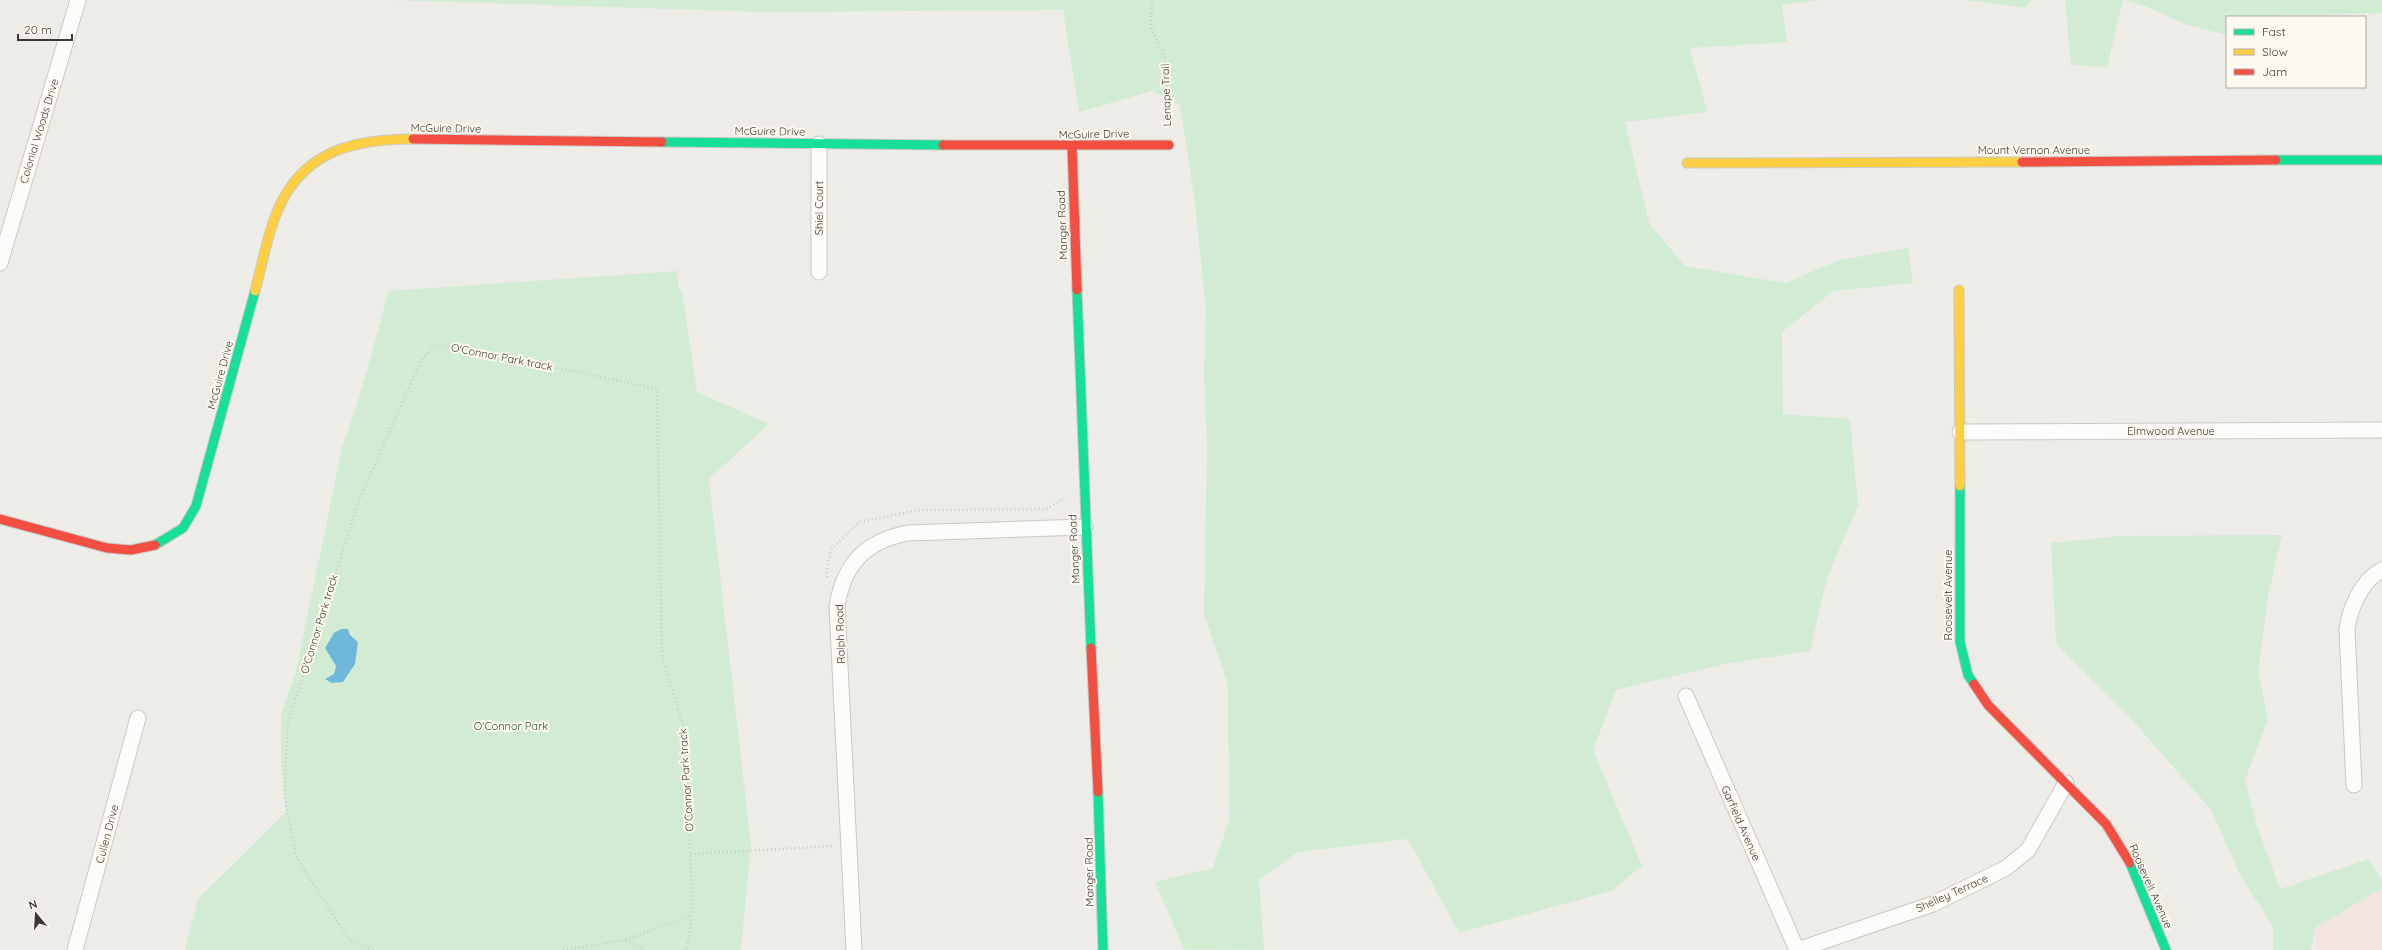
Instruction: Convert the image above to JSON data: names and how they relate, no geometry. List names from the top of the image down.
{
  "streets": {
    "street": [
      "McGuire Drive",
      "Colonial Woods Drive",
      "Mount Vernon Avenue",
      "Shiel Court",
      "Manger Road",
      "Elmwood Avenue",
      "Roosevelt Avenue",
      "Ralph Road",
      "Garfield Avenue",
      "Cullen Drive",
      "Shelley Terrace"
    ],
    "path": ["Lenape Trail", "O'Connor Park track"]
  },
  "crossings": [
    ["Lenape Trail", "McGuire Drive"],
    ["McGuire Drive", "Shiel Court"],
    ["McGuire Drive", "Manger Road"],
    ["Manger Road", "Ralph Road"],
    ["Elmwood Avenue", "Roosevelt Avenue"],
    ["Roosevelt Avenue", "Shelley Terrace"],
    ["Garfield Avenue", "Shelley Terrace"]
  ],
  "parks": ["O'Connor Park"],
  "legend": ["Fast", "Slow", "Jam"],
  "scale_bar": "20 m",
  "north": "top"
}
